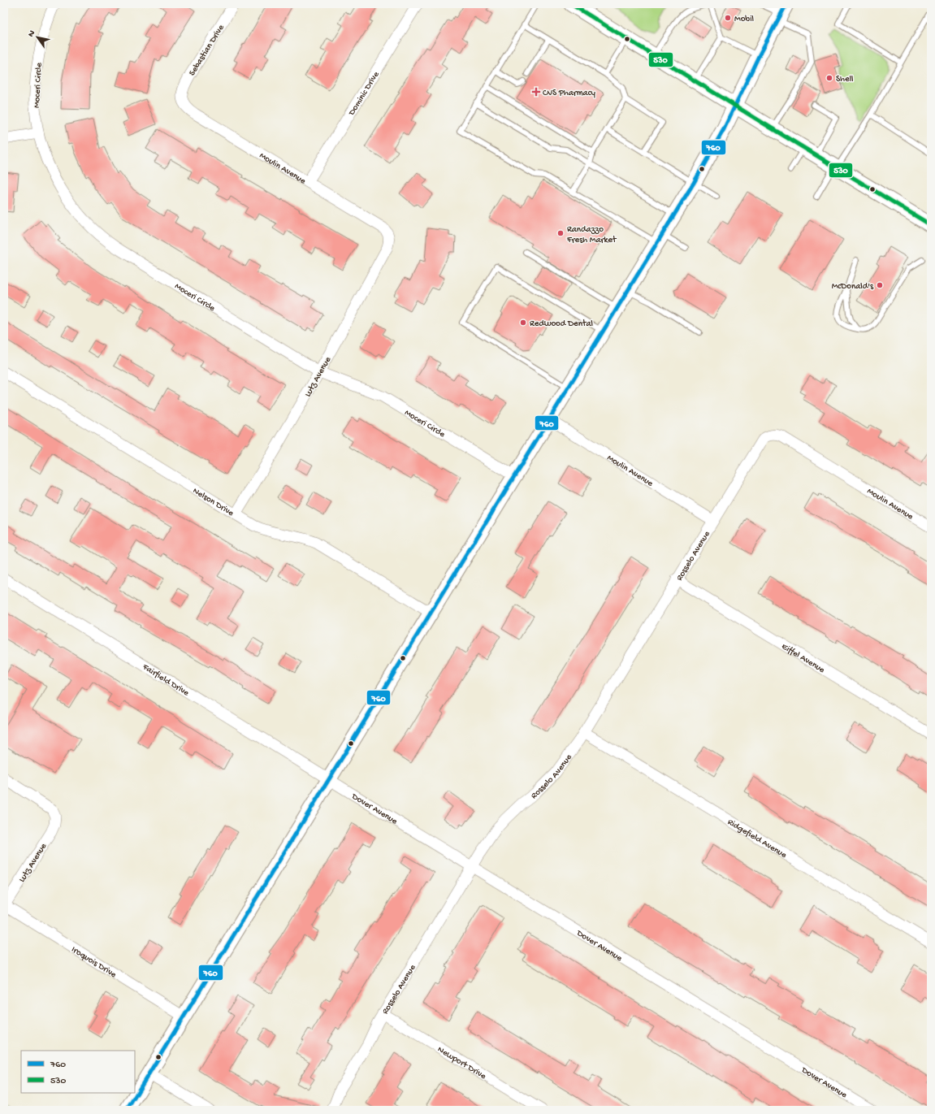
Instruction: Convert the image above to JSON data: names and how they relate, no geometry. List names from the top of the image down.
{
  "streets": {
    "street": [
      "Sebastian Drive",
      "Moceri Circle",
      "Dominic Drive",
      "Moulin Avenue",
      "Lutz Avenue",
      "Nelson Drive",
      "Rosselo Avenue",
      "Eiffel Avenue",
      "Fairfield Drive",
      "Dover Avenue",
      "Ridgefield Avenue",
      "Iroquois Drive",
      "Newport Drive"
    ]
  },
  "crossings": [
    ["Sebastian Drive", "Moulin Avenue"],
    ["Moceri Circle", "Lutz Avenue"],
    ["Dominic Drive", "Moulin Avenue"],
    ["Moulin Avenue", "Lutz Avenue"],
    ["Moulin Avenue", "Rosselo Avenue"],
    ["Lutz Avenue", "Nelson Drive"],
    ["Lutz Avenue", "Iroquois Drive"],
    ["Rosselo Avenue", "Eiffel Avenue"],
    ["Rosselo Avenue", "Dover Avenue"],
    ["Rosselo Avenue", "Ridgefield Avenue"],
    ["Rosselo Avenue", "Newport Drive"],
    ["Fairfield Drive", "Dover Avenue"]
  ],
  "places": {
    "other": [
      "Mobil",
      "Shell",
      "Randazzo Fresh Market",
      "McDonald's",
      "Redwood Dental"
    ],
    "health": ["CVS Pharmacy"]
  },
  "lines": ["transit line 760", "transit line 530"],
  "legend": ["760", "530"],
  "north": "top left"
}
